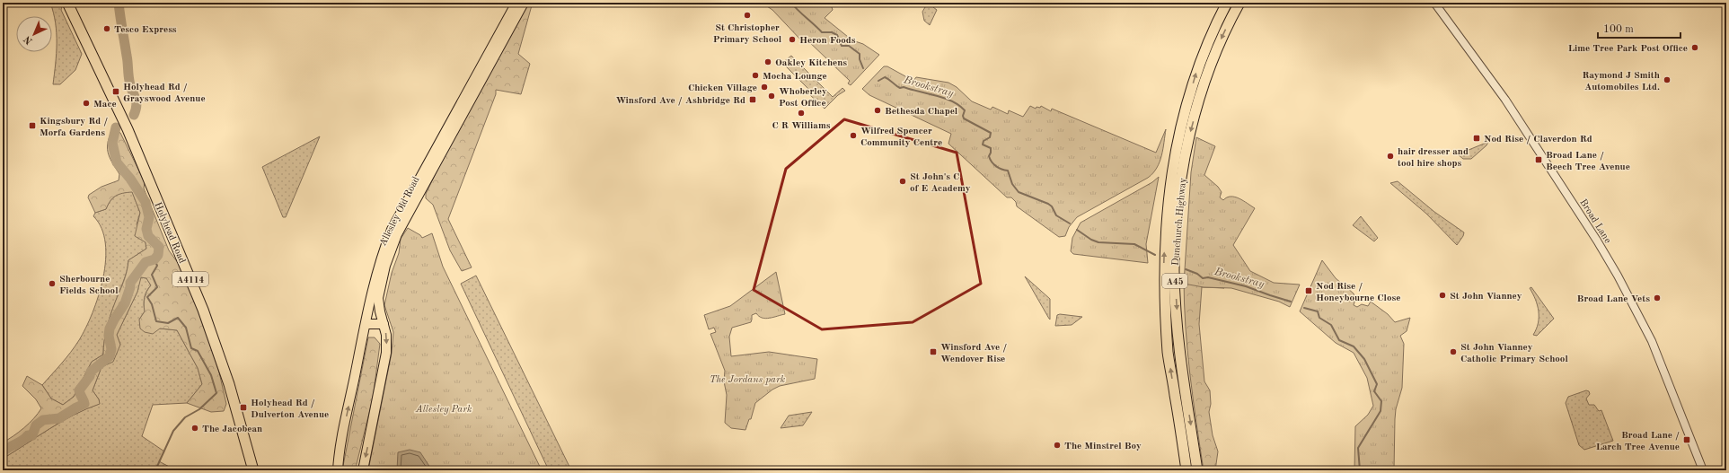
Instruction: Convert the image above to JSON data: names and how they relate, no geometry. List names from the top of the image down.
{
  "streets": {
    "highway": [
      "Dunchurch Highway",
      "Holyhead Road",
      "A4114",
      "A45"
    ],
    "main road": ["Allesley Old Road"],
    "street": ["Broad Lane"]
  },
  "water": ["Brookstray"],
  "parks": ["The Jordans park", "Allesley Park"],
  "places": {
    "other": [
      "St Christopher Primary School",
      "Tesco Express",
      "Heron Foods",
      "Lime Tree Park Post Office",
      "Oakley Kitchens",
      "Mocha Lounge",
      "Raymond J Smith Automobiles Ltd.",
      "Chicken Village",
      "Whoberley Post Office",
      "Mace",
      "Bethesda Chapel",
      "C R Williams",
      "Wilfred Spencer Community Centre",
      "hair dresser and tool hire shops",
      "St John's C of E Academy",
      "Sherbourne Fields School",
      "St John Vianney",
      "Broad Lane Vets",
      "St John Vianney Catholic Primary School",
      "The Jacobean",
      "The Minstrel Boy"
    ],
    "transit": [
      "Holyhead Rd / Grayswood Avenue",
      "Winsford Ave / Ashbridge Rd",
      "Kingsbury Rd / Morfa Gardens",
      "Nod Rise / Claverdon Rd",
      "Broad Lane / Beech Tree Avenue",
      "Nod Rise / Honeybourne Close",
      "Winsford Ave / Wendover Rise",
      "Holyhead Rd / Dulverton Avenue",
      "Broad Lane / Larch Tree Avenue"
    ]
  },
  "scale_bar": "100 m",
  "north": "bottom left"
}
